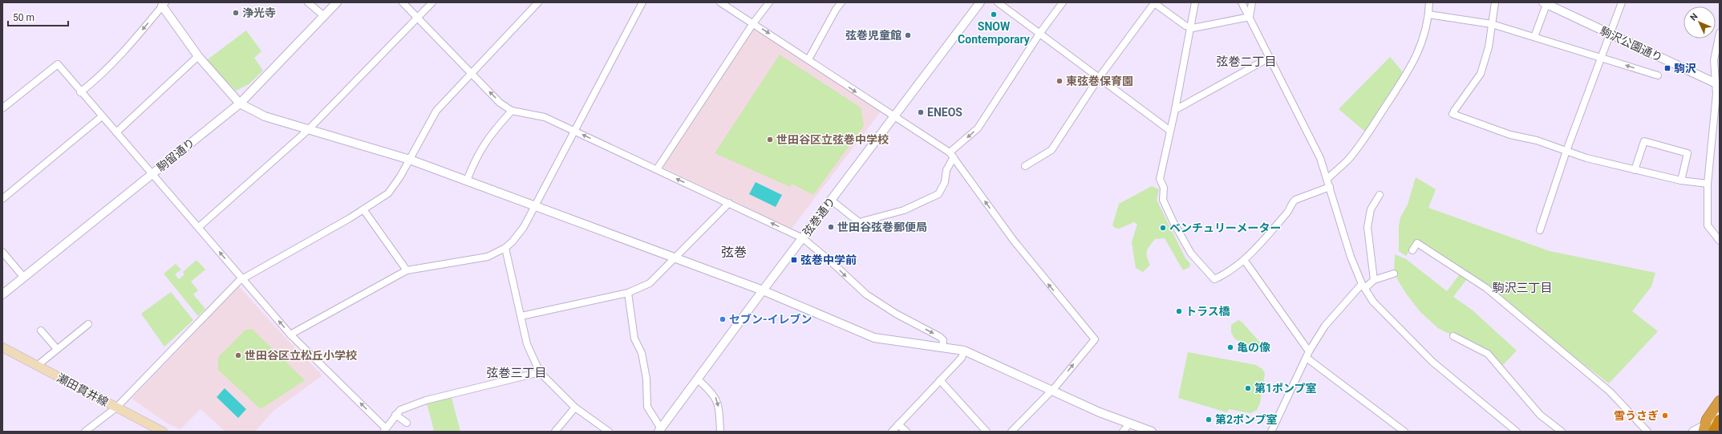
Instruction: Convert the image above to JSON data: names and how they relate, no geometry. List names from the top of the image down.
{
  "streets": {
    "main road": ["瀬田貫井線"],
    "street": ["駒沢公園通り", "駒留通り", "弦巻通り"]
  },
  "districts": [
    "弦巻二丁目",
    "弦巻",
    "駒沢三丁目",
    "弦巻三丁目"
  ],
  "places": {
    "other": [
      "浄光寺",
      "SNOW Contemporary",
      "弦巻児童館",
      "東弦巻保育園",
      "ENEOS",
      "世田谷区立弦巻中学校",
      "世田谷弦巻郵便局",
      "ベンチュリーメーター",
      "トラス橋",
      "セブン-イレブン",
      "亀の像",
      "世田谷区立松丘小学校",
      "第1ポンプ室",
      "雪うさぎ",
      "第2ポンプ室"
    ],
    "transit": ["駒沢", "弦巻中学前"]
  },
  "scale_bar": "50 m",
  "north": "top left"
}
